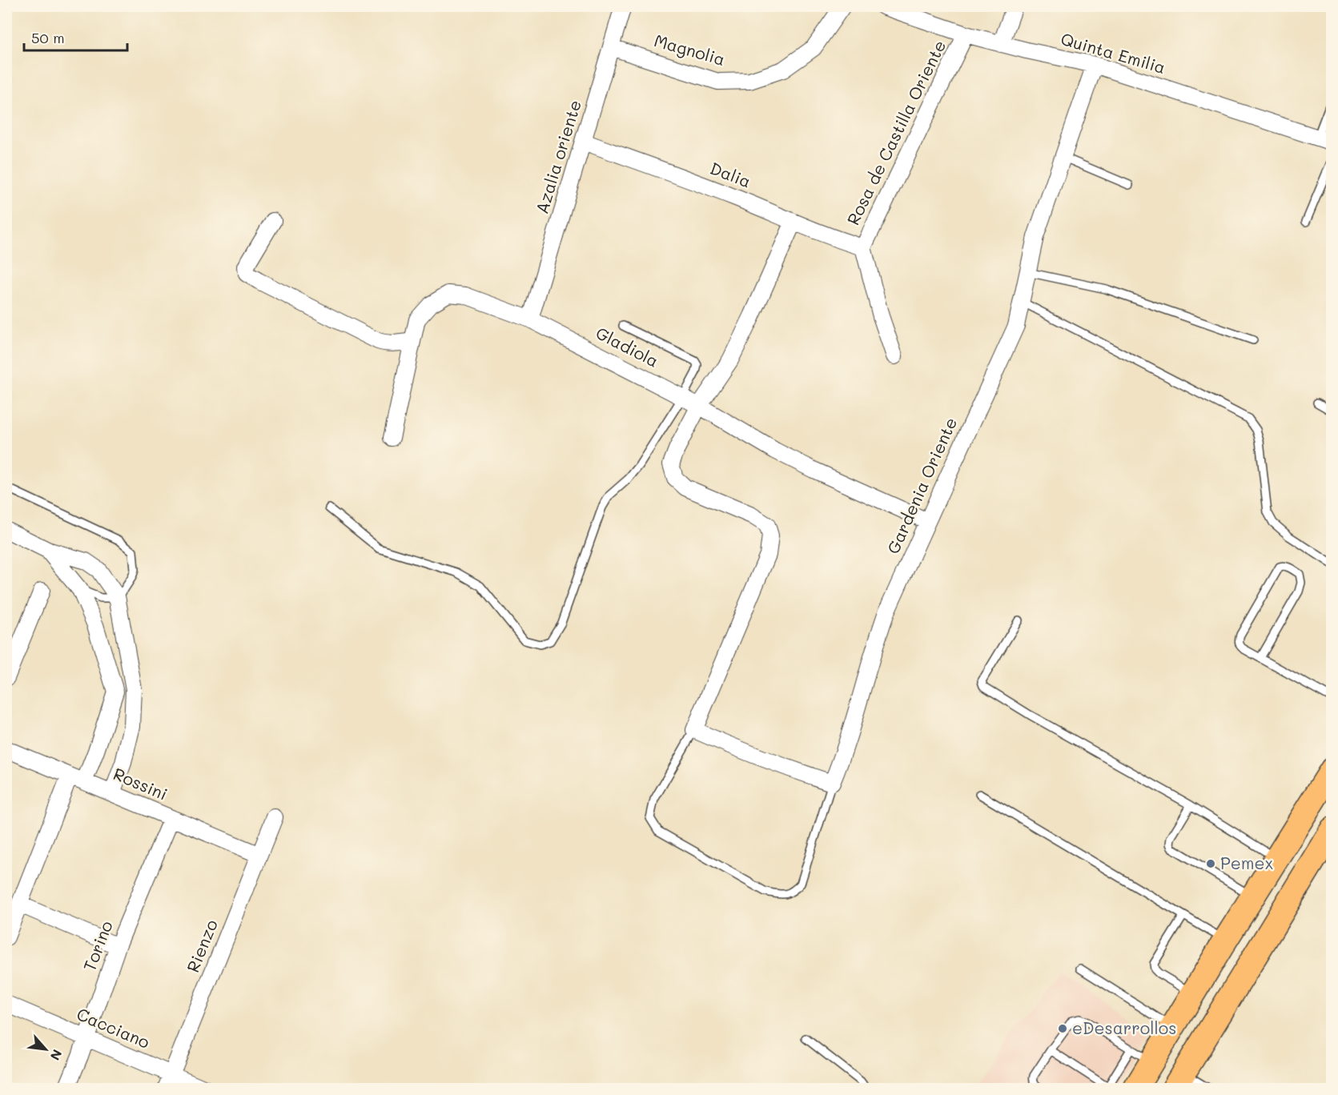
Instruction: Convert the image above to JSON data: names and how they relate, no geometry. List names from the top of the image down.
{
  "streets": {
    "street": [
      "Magnolia",
      "Quinta Emilia",
      "Rosa de Castilla Oriente",
      "Azalia oriente",
      "Dalia",
      "Gladiola",
      "Gardenia Oriente",
      "Rossini",
      "Torino",
      "Rienzo",
      "Cacciano"
    ]
  },
  "crossings": [
    ["Magnolia", "Azalia oriente"],
    ["Quinta Emilia", "Rosa de Castilla Oriente"],
    ["Quinta Emilia", "Gardenia Oriente"],
    ["Rosa de Castilla Oriente", "Dalia"],
    ["Azalia oriente", "Dalia"],
    ["Azalia oriente", "Gladiola"],
    ["Gladiola", "Gardenia Oriente"],
    ["Rossini", "Torino"],
    ["Rossini", "Rienzo"],
    ["Torino", "Cacciano"],
    ["Rienzo", "Cacciano"]
  ],
  "places": ["Pemex", "eDesarrollos"],
  "scale_bar": "50 m",
  "north": "bottom right"
}
